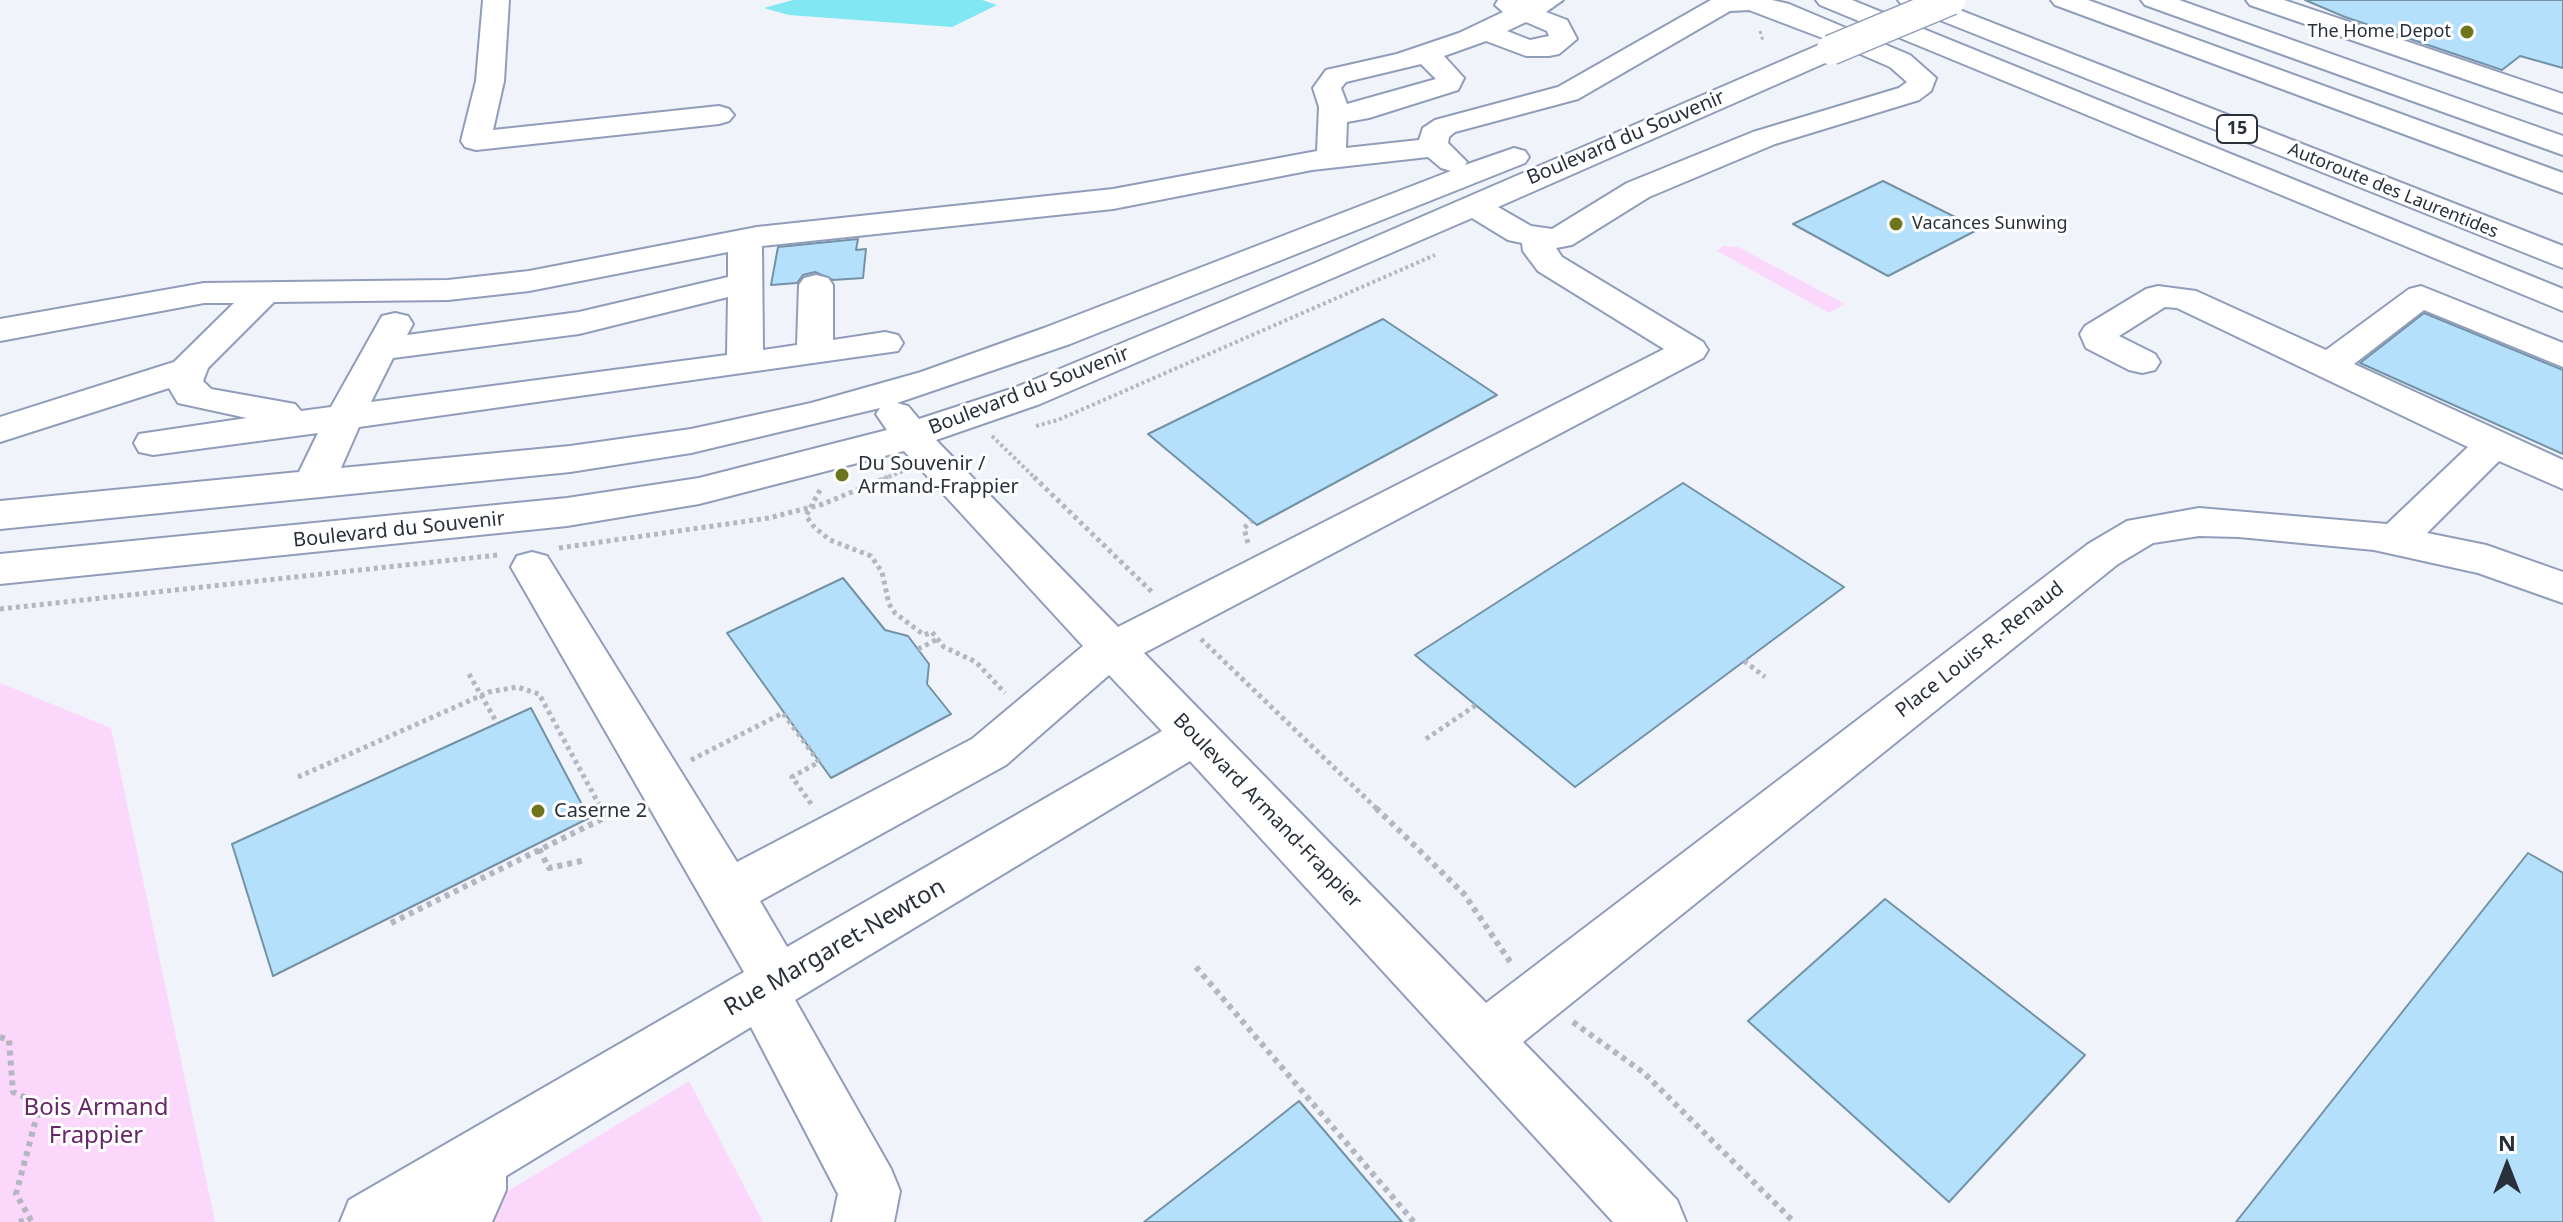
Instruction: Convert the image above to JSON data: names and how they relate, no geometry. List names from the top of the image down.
{
  "streets": {
    "main road": [
      "15",
      "Boulevard du Souvenir",
      "Autoroute des Laurentides",
      "Place Louis-R.-Renaud",
      "Boulevard Armand-Frappier",
      "Rue Margaret-Newton"
    ]
  },
  "crossings": [
    ["Boulevard du Souvenir", "Boulevard Armand-Frappier"],
    ["Place Louis-R.-Renaud", "Boulevard Armand-Frappier"],
    ["Boulevard Armand-Frappier", "Rue Margaret-Newton"]
  ],
  "parks": ["Bois Armand Frappier"],
  "places": [
    "The Home Depot",
    "Vacances Sunwing",
    "Du Souvenir / Armand-Frappier",
    "Caserne 2"
  ],
  "north": "top"
}
